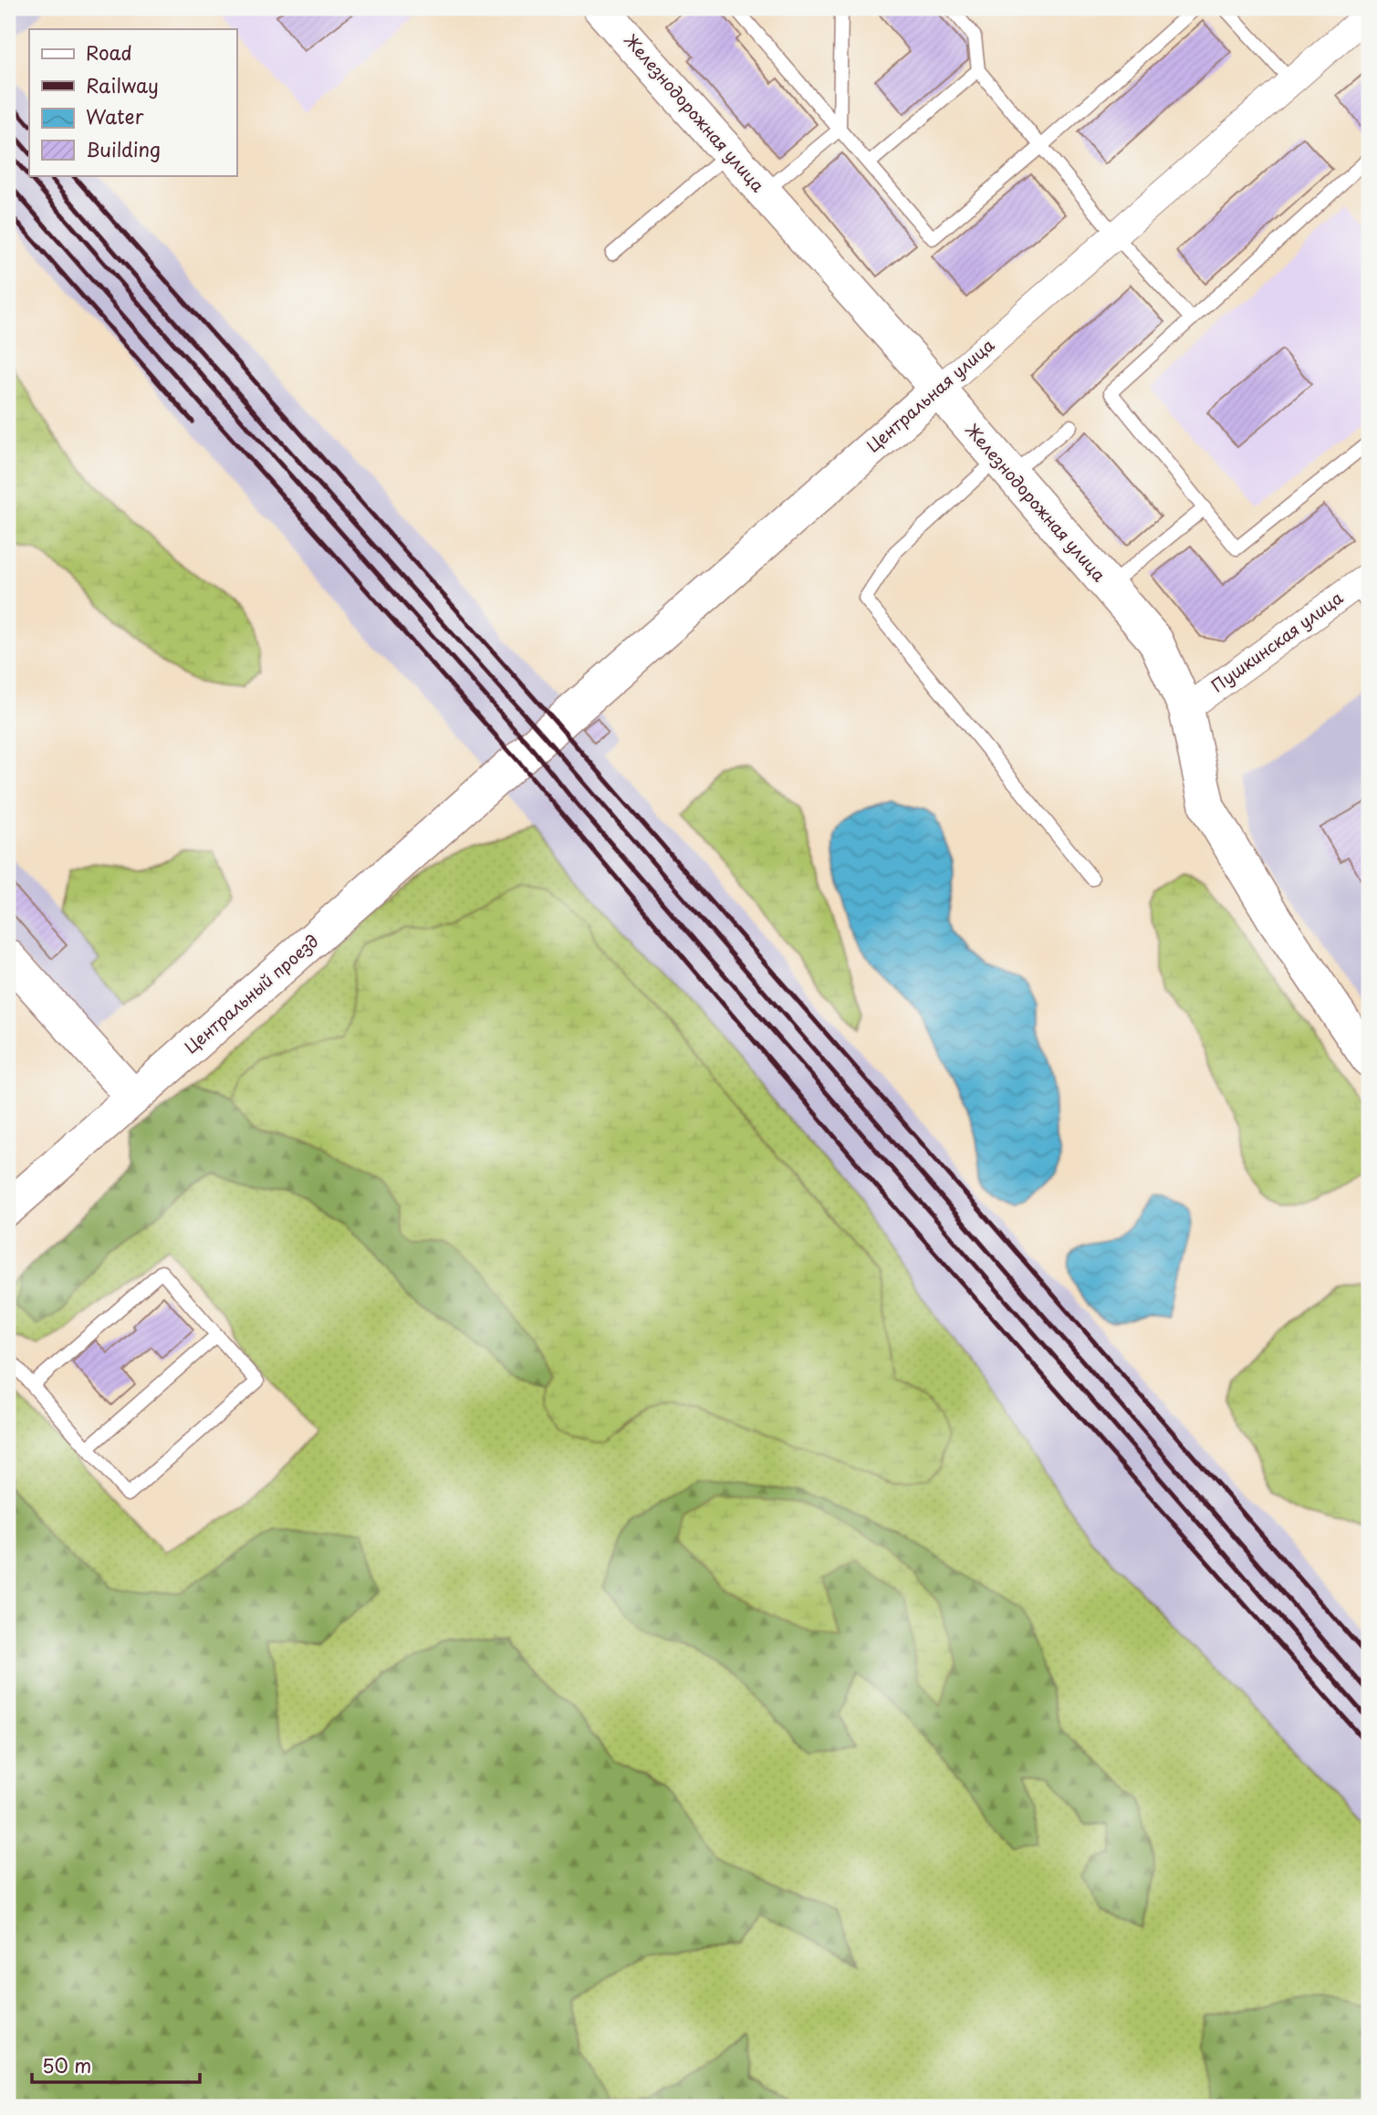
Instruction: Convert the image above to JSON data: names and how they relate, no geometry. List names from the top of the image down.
{
  "streets": {
    "street": [
      "Железнодорожная улица",
      "Центральная улица",
      "Пушкинская улица",
      "Центральный проезд"
    ]
  },
  "crossings": [
    ["Железнодорожная улица", "Центральная улица"],
    ["Железнодорожная улица", "Пушкинская улица"],
    ["Центральная улица", "Центральный проезд"]
  ],
  "legend": [
    "Road",
    "Railway",
    "Water",
    "Building"
  ],
  "scale_bar": "50 m"
}
